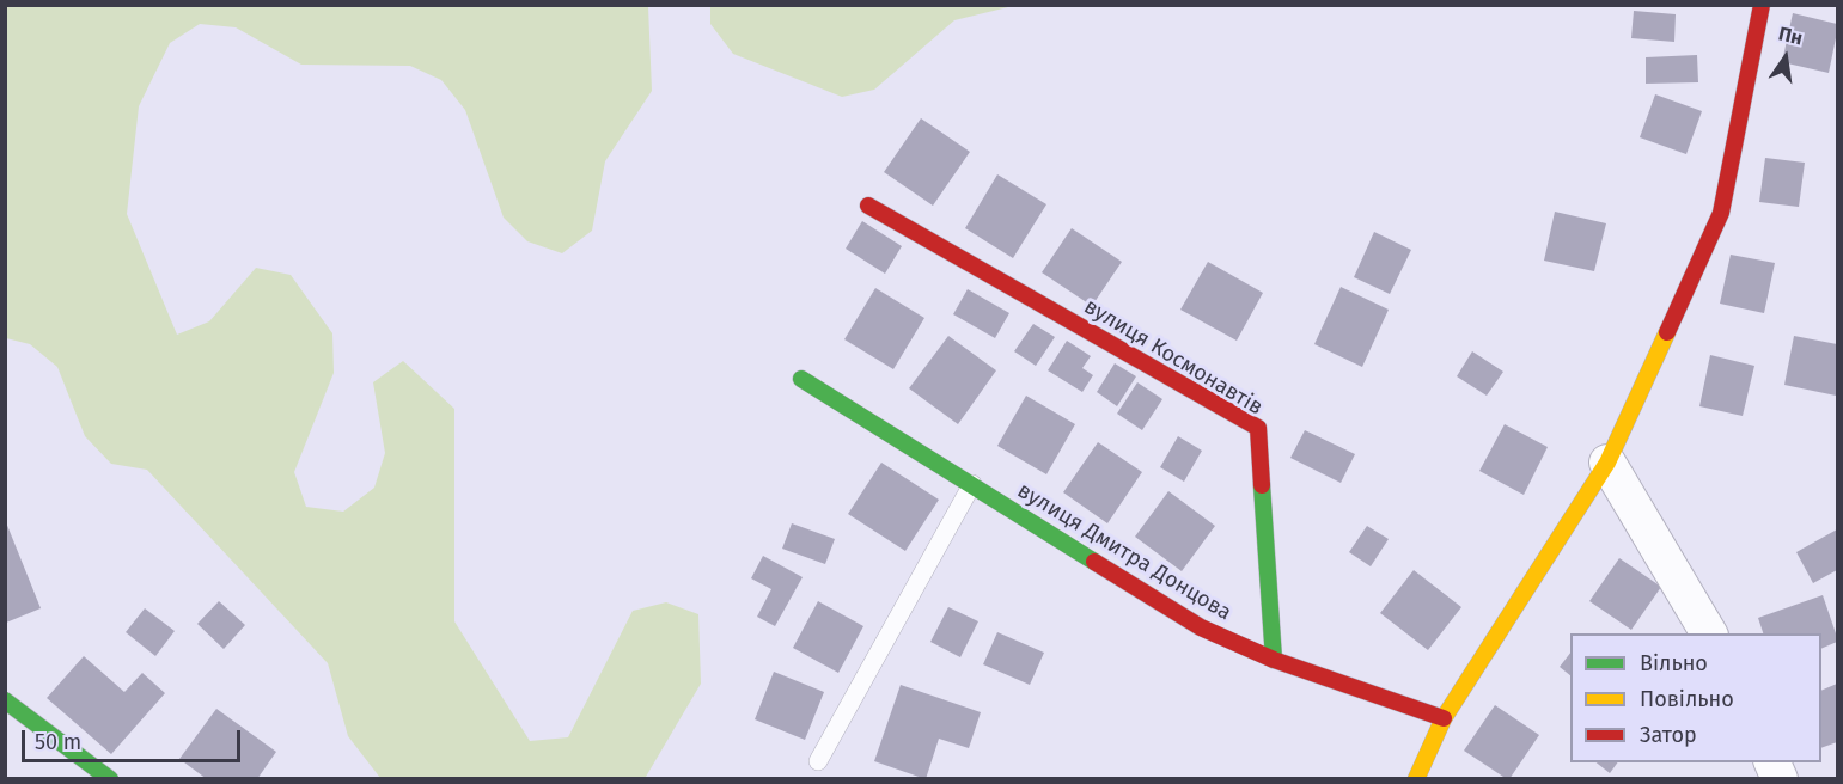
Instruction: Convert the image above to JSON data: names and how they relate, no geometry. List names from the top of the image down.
{
  "streets": {
    "street": ["вулиця Космонавтів", "вулиця Дмитра Донцова"]
  },
  "crossings": [
    ["вулиця Космонавтів", "вулиця Дмитра Донцова"]
  ],
  "legend": ["Вільно", "Повільно", "Затор"],
  "scale_bar": "50 m",
  "north": "top"
}
